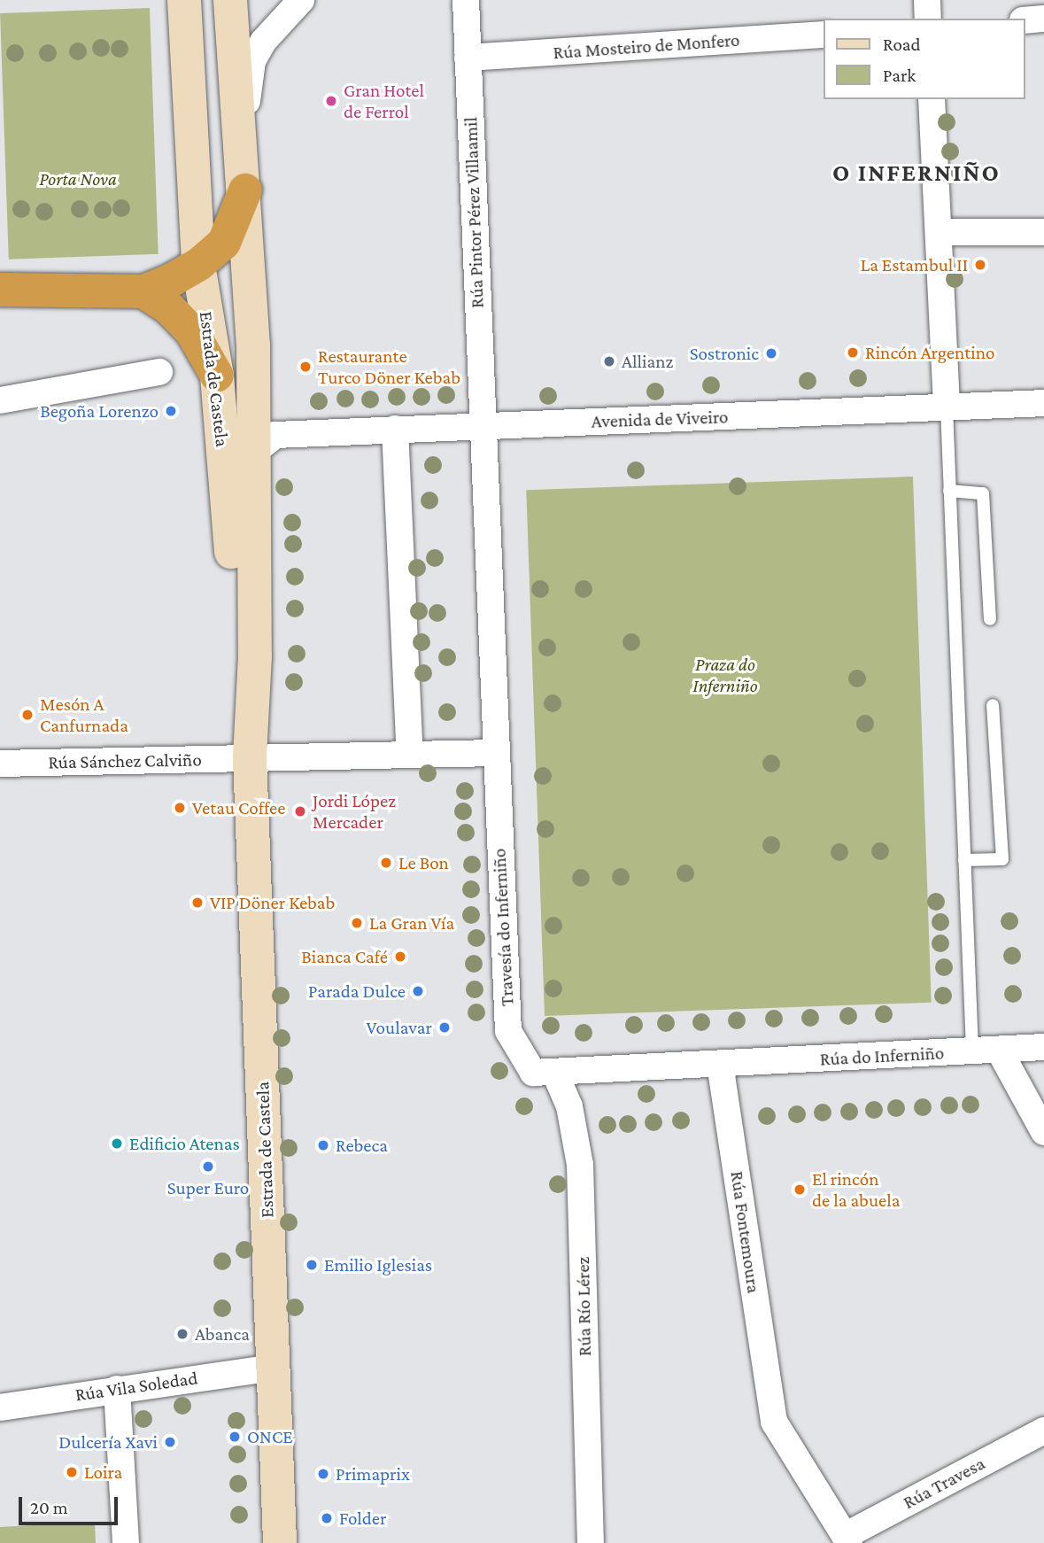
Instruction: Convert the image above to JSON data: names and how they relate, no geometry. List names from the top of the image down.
{
  "streets": {
    "main road": ["Estrada de Castela"],
    "street": [
      "Rúa Mosteiro de Monfero",
      "Rúa Pintor Pérez Villaamil",
      "Avenida de Viveiro",
      "Rúa Sánchez Calviño",
      "Travesía do Inferniño",
      "Rúa do Inferniño",
      "Rúa Fontemoura",
      "Rúa Río Lérez",
      "Rúa Vila Soledad",
      "Rúa Travesa"
    ]
  },
  "crossings": [
    ["Rúa Mosteiro de Monfero", "Rúa Pintor Pérez Villaamil"],
    ["Rúa Pintor Pérez Villaamil", "Avenida de Viveiro"],
    ["Rúa Pintor Pérez Villaamil", "Travesía do Inferniño"],
    ["Estrada de Castela", "Avenida de Viveiro"],
    ["Estrada de Castela", "Rúa Sánchez Calviño"],
    ["Estrada de Castela", "Rúa Vila Soledad"],
    ["Avenida de Viveiro", "Travesía do Inferniño"],
    ["Travesía do Inferniño", "Rúa Río Lérez"],
    ["Rúa do Inferniño", "Rúa Fontemoura"],
    ["Rúa Fontemoura", "Rúa Travesa"]
  ],
  "districts": ["O INFERNIÑO"],
  "parks": ["Porta Nova", "Praza do Inferniño"],
  "places": [
    "Gran Hotel de Ferrol",
    "La Estambul II",
    "Rincón Argentino",
    "Sostronic",
    "Allianz",
    "Restaurante Turco Döner Kebab",
    "Begoña Lorenzo",
    "Mesón A Canfurnada",
    "Vetau Coffee",
    "Jordi López Mercader",
    "Le Bon",
    "VIP Döner Kebab",
    "La Gran Vía",
    "Bianca Café",
    "Parada Dulce",
    "Voulavar",
    "Edificio Atenas",
    "Rebeca",
    "Super Euro",
    "El rincón de la abuela",
    "Emilio Iglesias",
    "Abanca",
    "ONCE",
    "Dulcería Xavi",
    "Loira",
    "Primaprix",
    "Folder"
  ],
  "legend": ["Road", "Park"],
  "scale_bar": "20 m"
}
